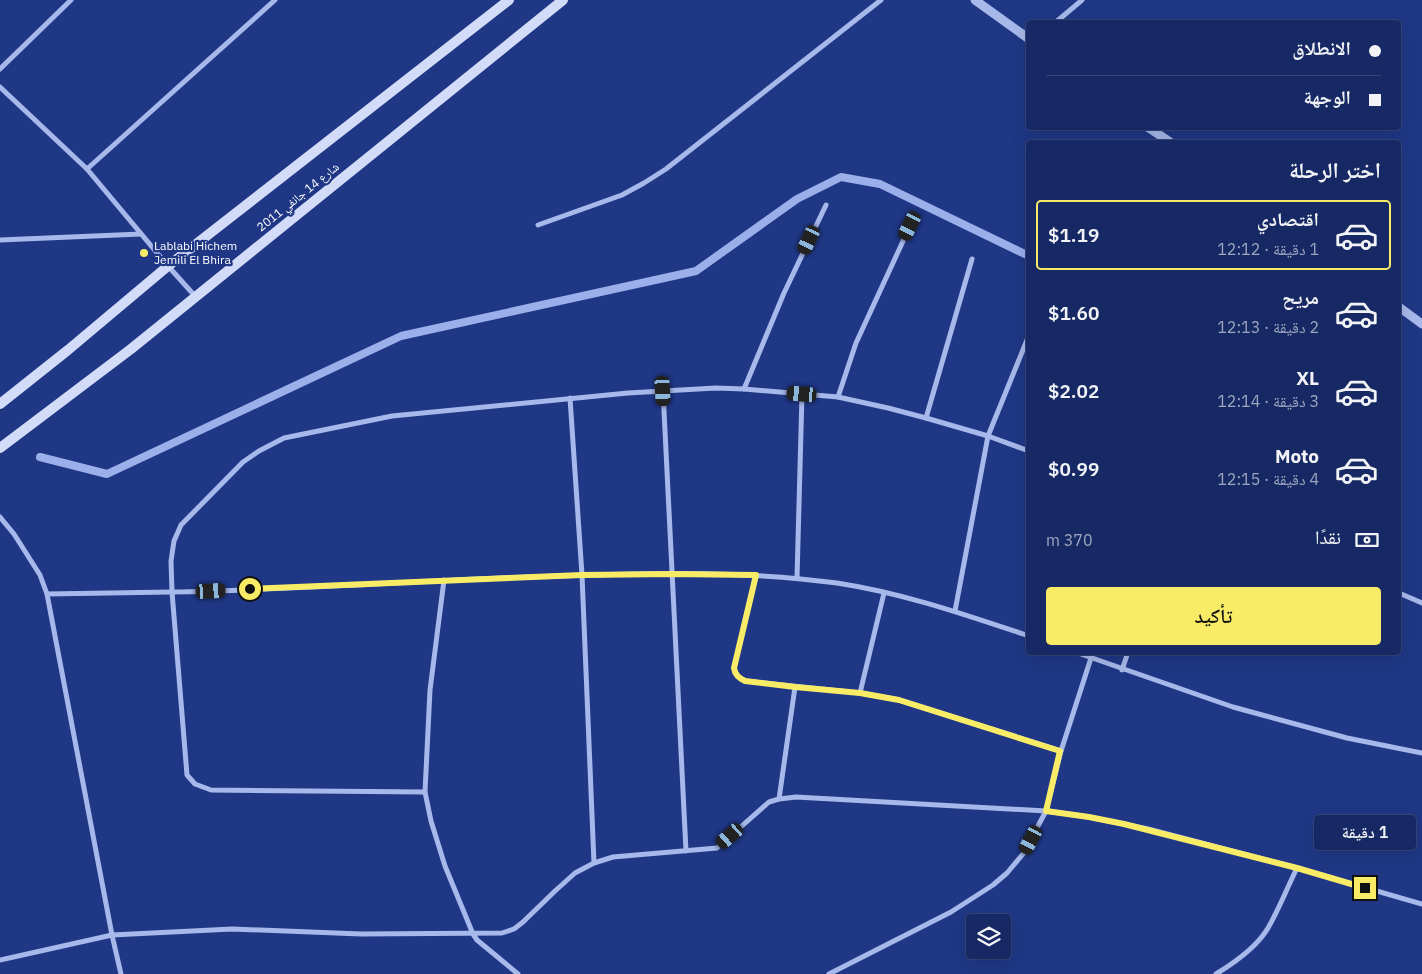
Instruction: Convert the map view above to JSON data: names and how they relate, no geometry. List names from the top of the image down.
{
  "streets": {
    "main road": ["شارع 14 جانفي 2011"]
  },
  "places": ["Lablabi Hichem Jemili El Bhira"],
  "page": {
    "banner": ["الانطلاق", "الوجهة"],
    "heading": "اختر الرحلة",
    "list": [
      {
        "name": "اقتصادي",
        "note": "1 دقيقة · 12:12",
        "value": "$1.19"
      },
      {
        "name": "مريح",
        "note": "2 دقيقة · 12:13",
        "value": "$1.60"
      },
      {
        "name": "XL",
        "note": "3 دقيقة · 12:14",
        "value": "$2.02"
      },
      {
        "name": "Moto",
        "note": "4 دقيقة · 12:15",
        "value": "$0.99"
      }
    ],
    "pay": ["نقدًا", "370 m"],
    "buttons": "تأكيد",
    "bubble": "1 دقيقة"
  }
}
